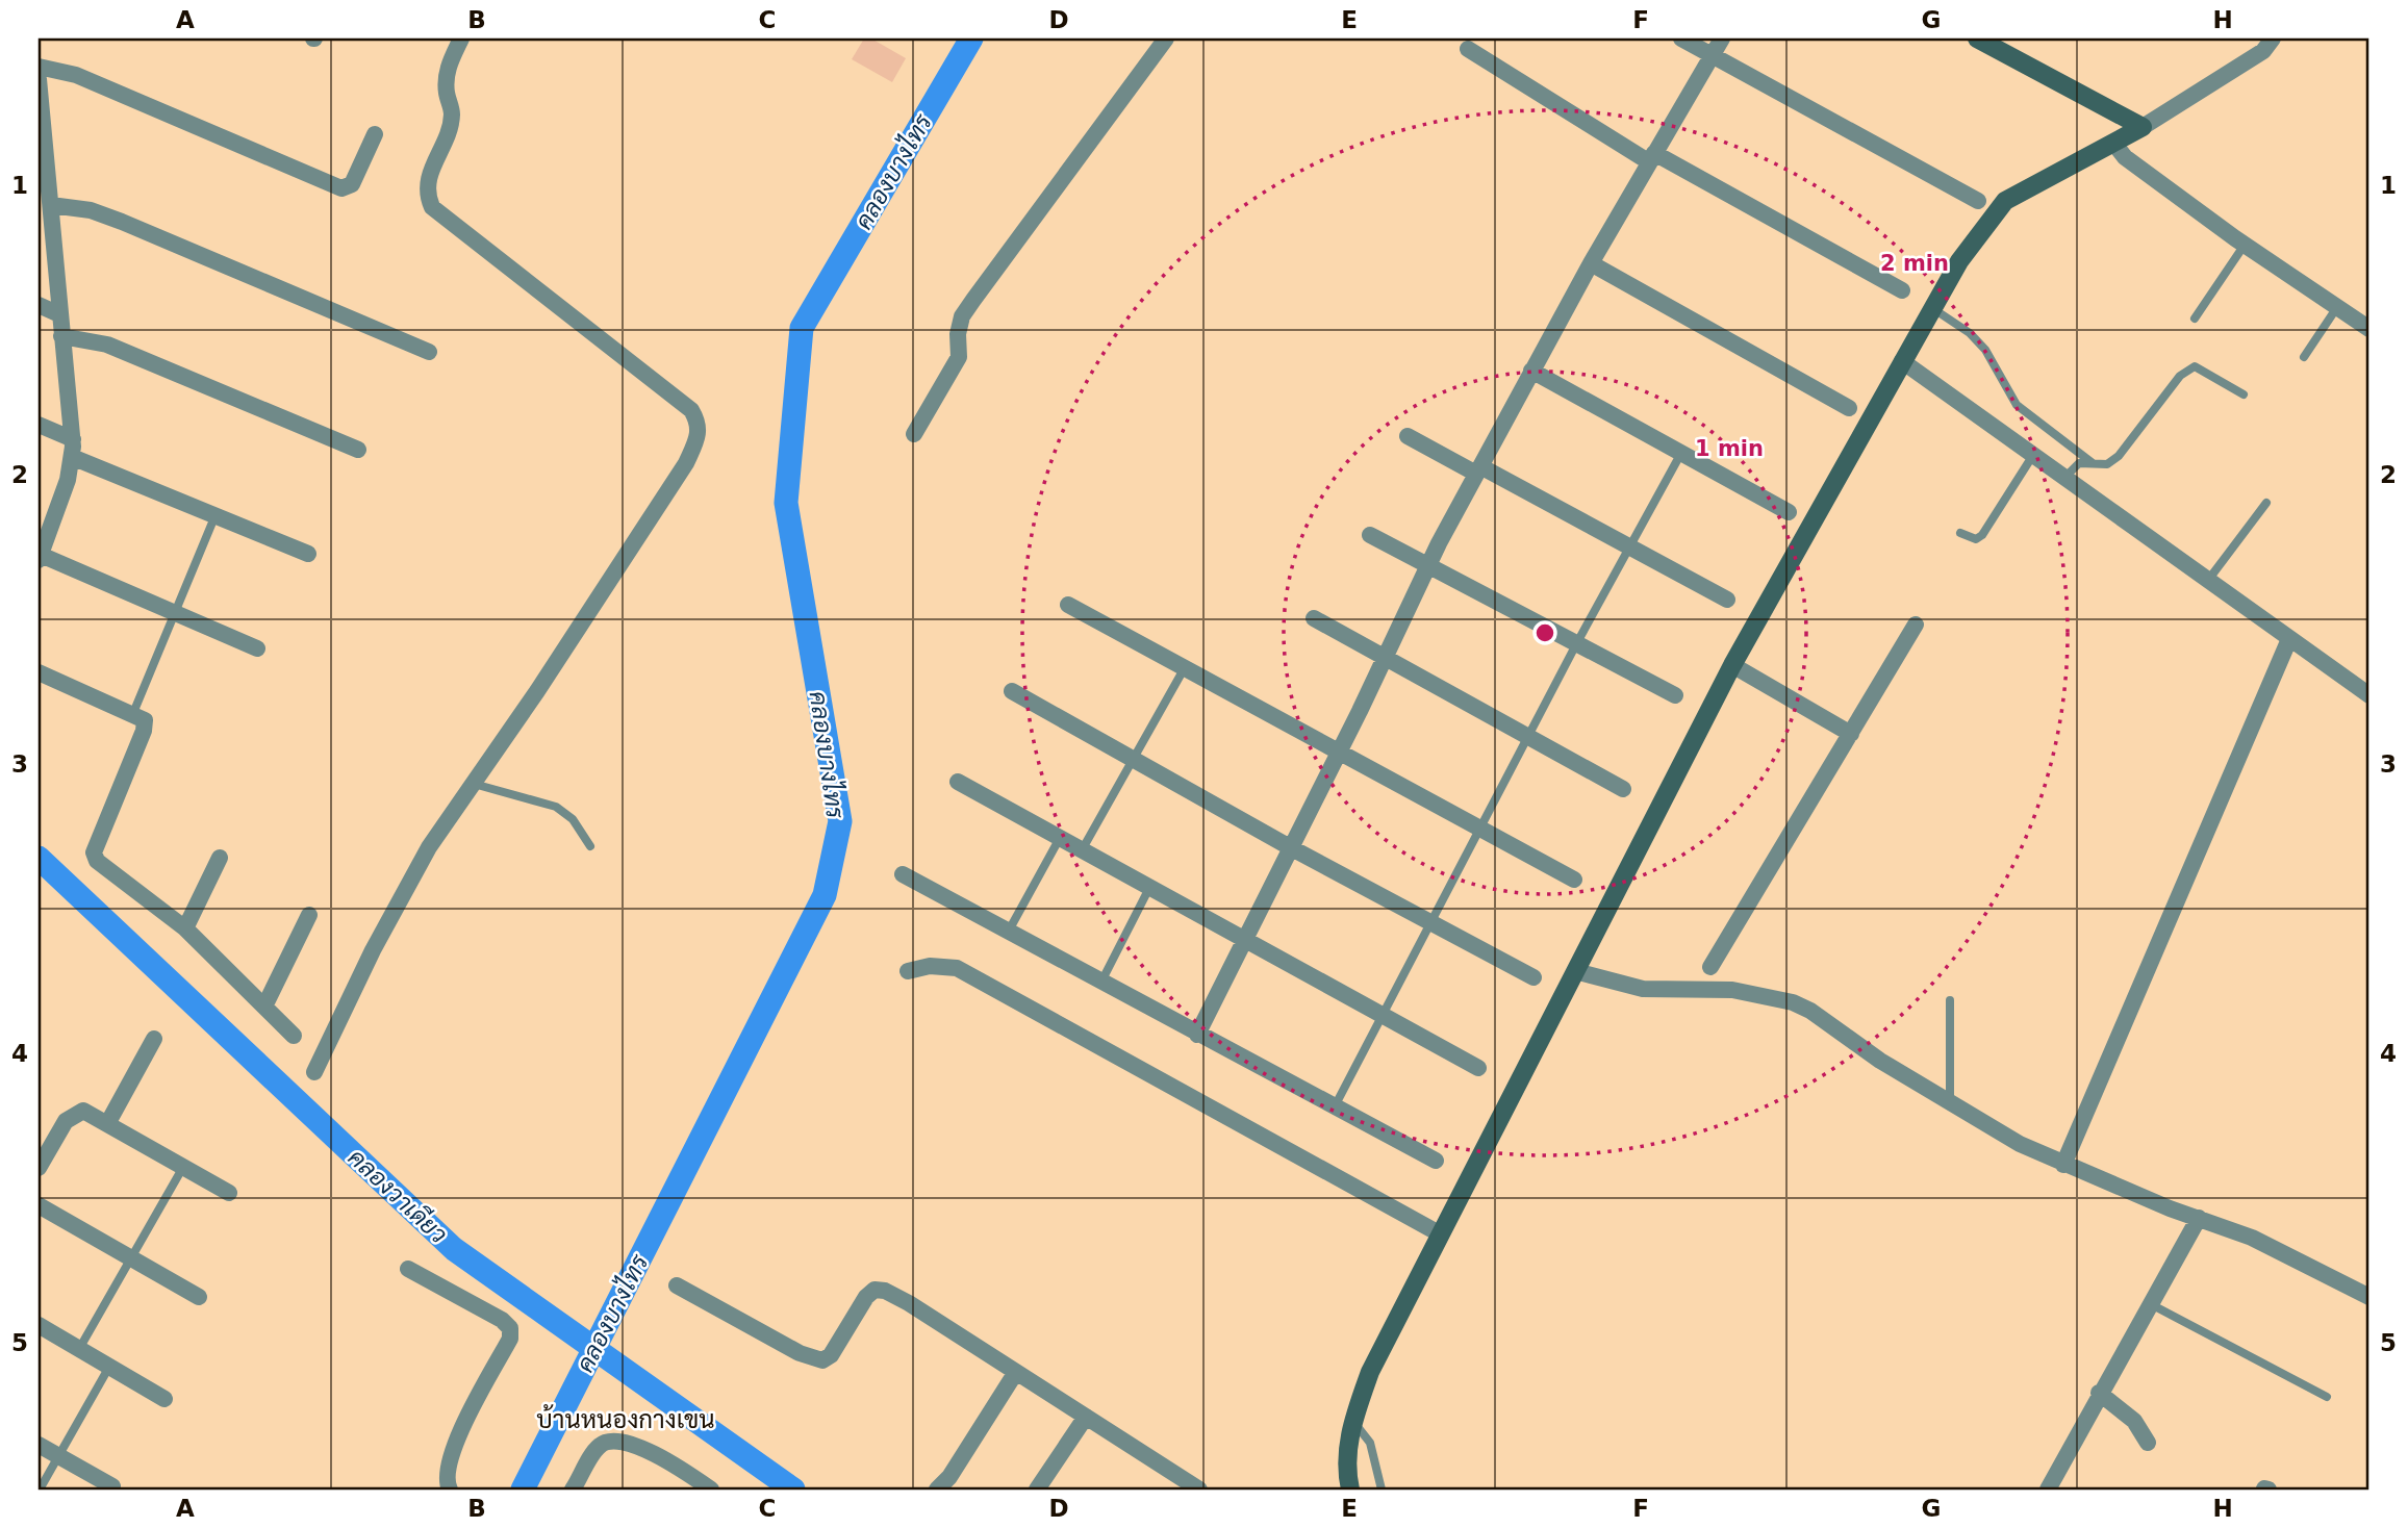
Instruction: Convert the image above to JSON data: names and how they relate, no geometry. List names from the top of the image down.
{
  "districts": ["บ้านหนองกางเขน"],
  "water": ["คลองบางไทร", "คลองวาเดียว"],
  "grid": {
    "columns": [
      "A",
      "B",
      "C",
      "D",
      "E",
      "F",
      "G",
      "H"
    ],
    "rows": [
      "1",
      "2",
      "3",
      "4",
      "5"
    ]
  },
  "rings": ["2 min", "1 min"]
}
